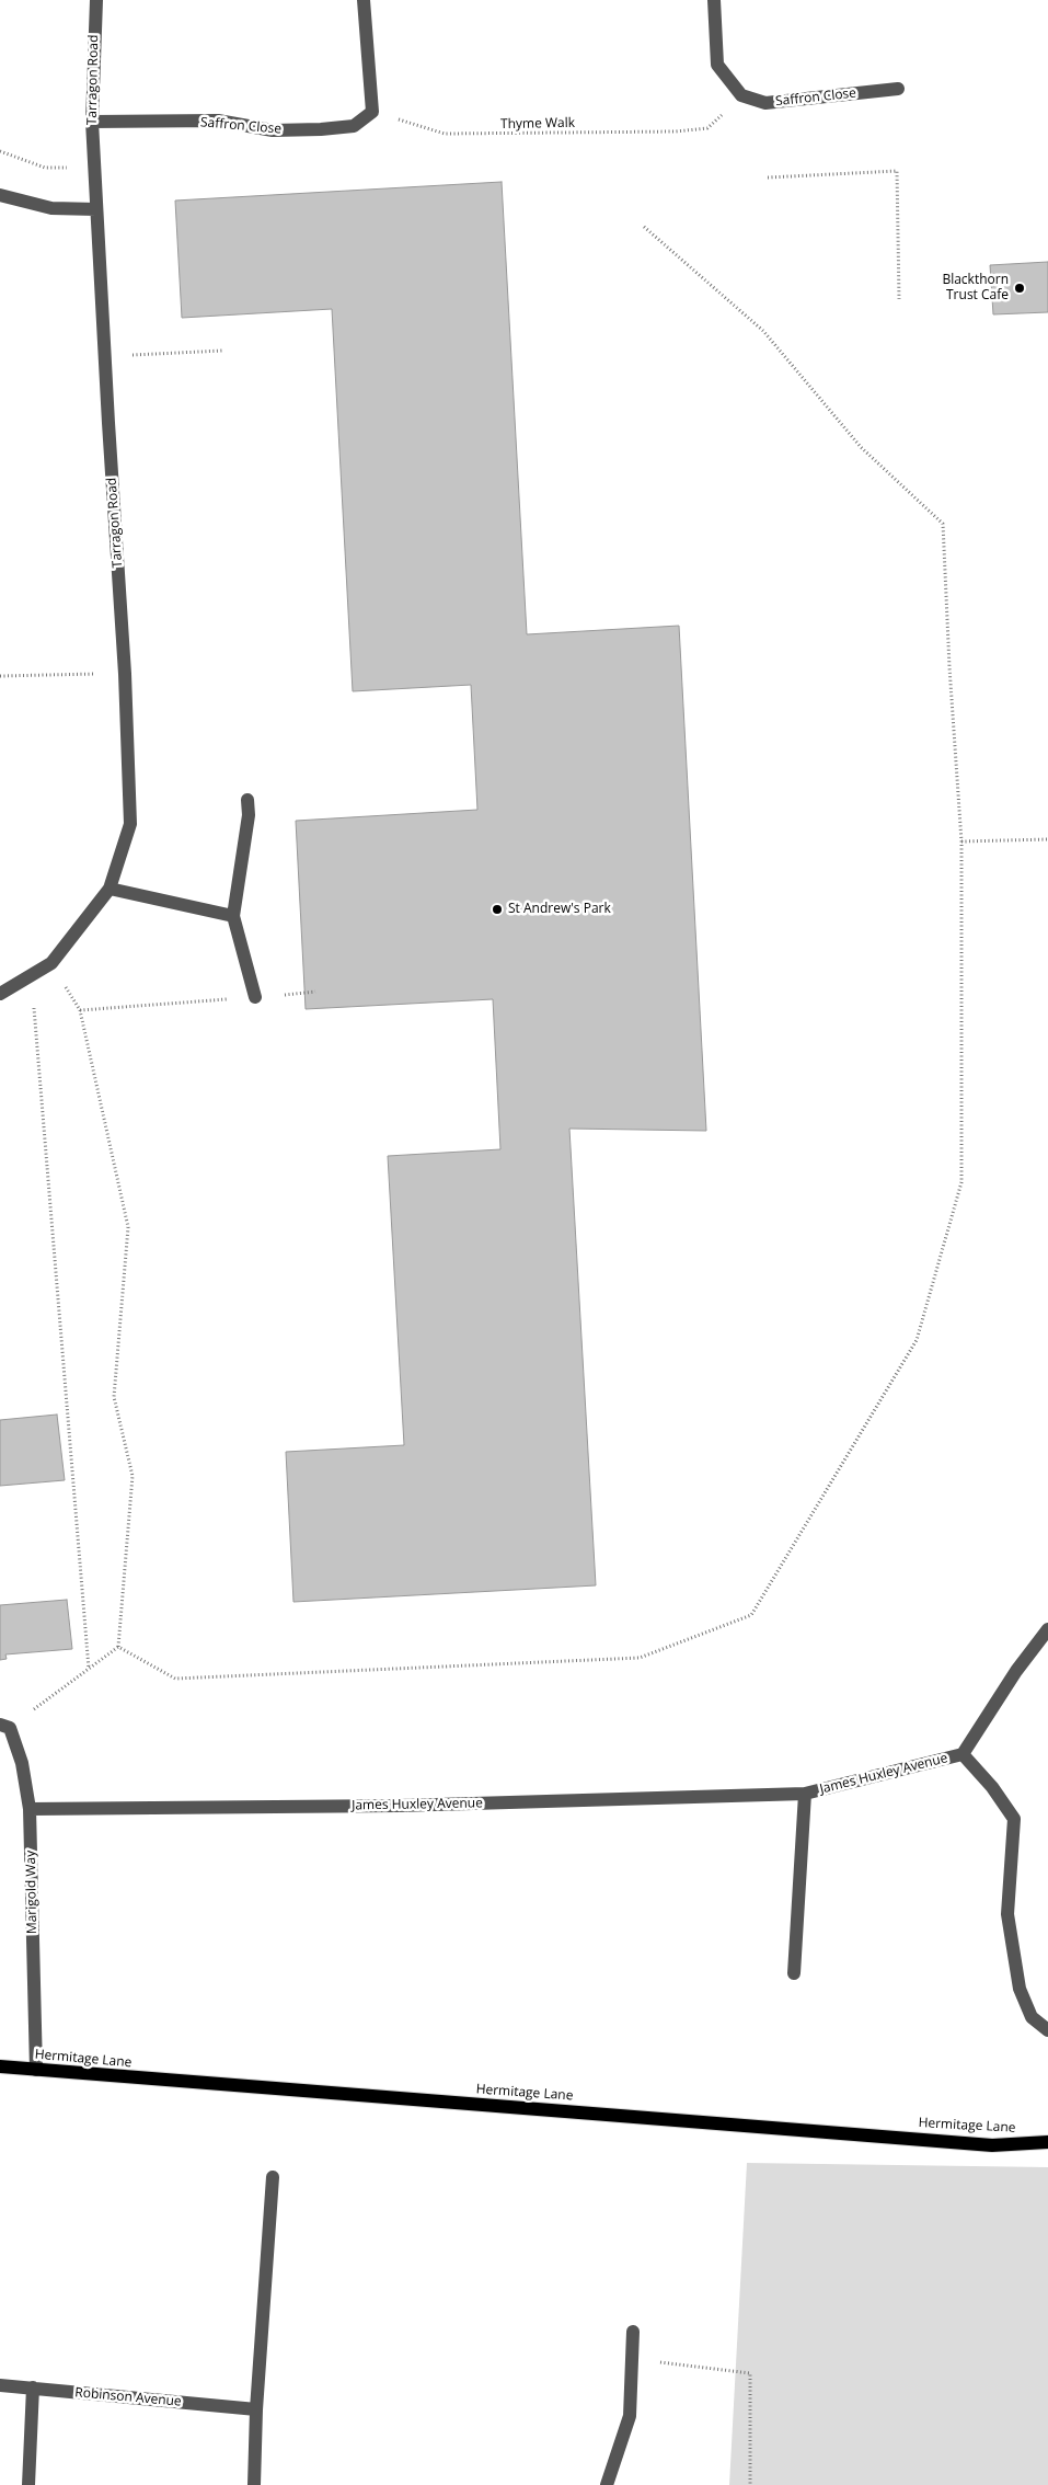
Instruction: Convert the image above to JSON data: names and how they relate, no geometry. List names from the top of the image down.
{
  "streets": {
    "main road": ["Hermitage Lane"],
    "street": [
      "Tarragon Road",
      "Saffron Close",
      "James Huxley Avenue",
      "Marigold Way",
      "Robinson Avenue"
    ],
    "path": ["Thyme Walk"]
  },
  "crossings": [
    ["Tarragon Road", "Saffron Close"],
    ["Saffron Close", "Thyme Walk"],
    ["James Huxley Avenue", "Marigold Way"],
    ["Marigold Way", "Hermitage Lane"]
  ],
  "places": ["Blackthorn Trust Cafe", "St Andrew's Park"]
}
